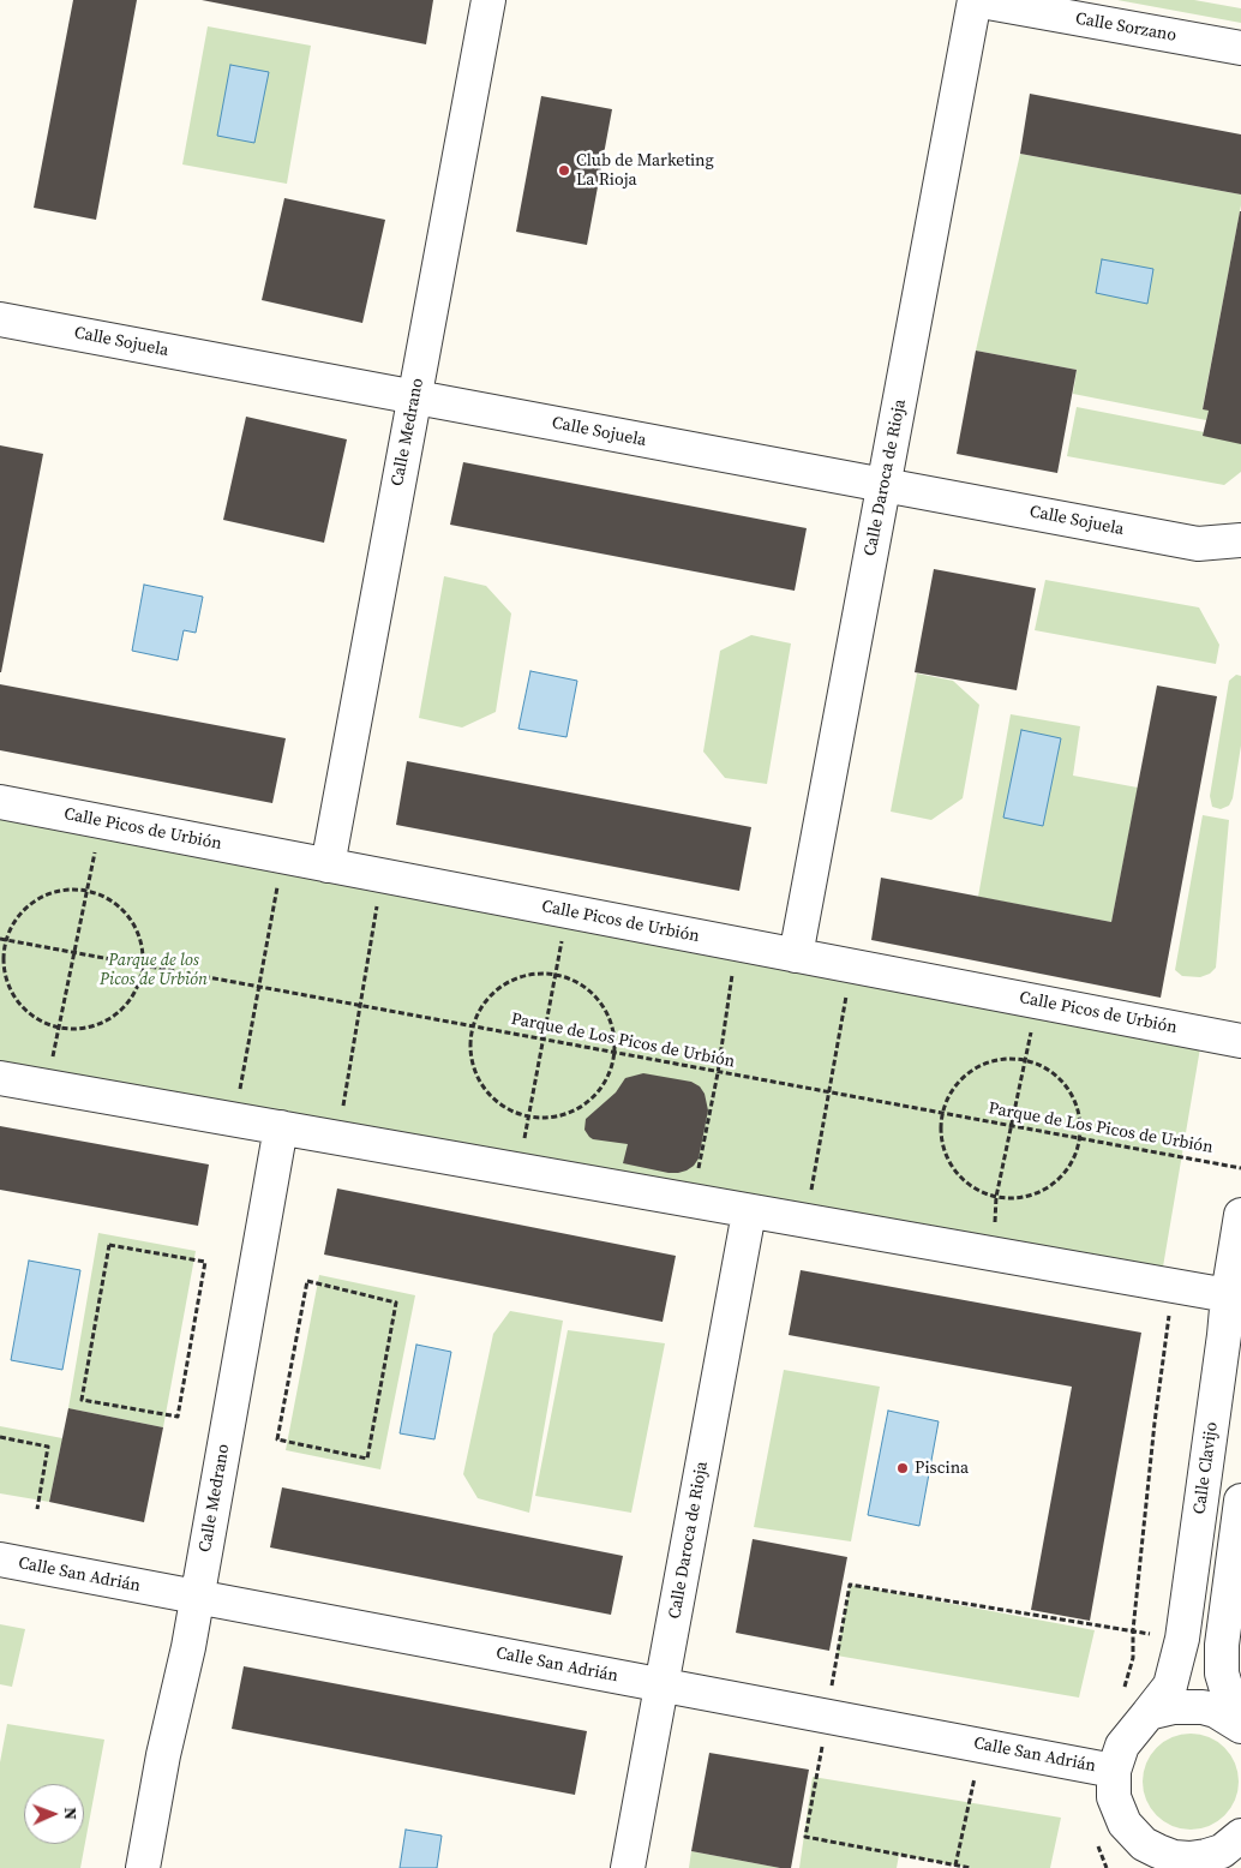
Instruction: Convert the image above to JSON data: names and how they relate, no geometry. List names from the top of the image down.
{
  "streets": {
    "street": [
      "Calle Sorzano",
      "Calle Sojuela",
      "Calle Medrano",
      "Calle Daroca de Rioja",
      "Calle Picos de Urbión",
      "Calle Clavijo",
      "Calle San Adrián"
    ],
    "path": ["Parque de Los Picos de Urbión"]
  },
  "crossings": [
    ["Calle Sorzano", "Calle Daroca de Rioja"],
    ["Calle Sojuela", "Calle Medrano"],
    ["Calle Sojuela", "Calle Daroca de Rioja"],
    ["Calle Medrano", "Calle Picos de Urbión"],
    ["Calle Medrano", "Calle San Adrián"],
    ["Calle Daroca de Rioja", "Calle Picos de Urbión"],
    ["Calle Daroca de Rioja", "Calle San Adrián"],
    ["Calle Clavijo", "Calle San Adrián"]
  ],
  "parks": ["Parque de los Picos de Urbión"],
  "places": ["Club de Marketing La Rioja", "Piscina"],
  "north": "right"
}
